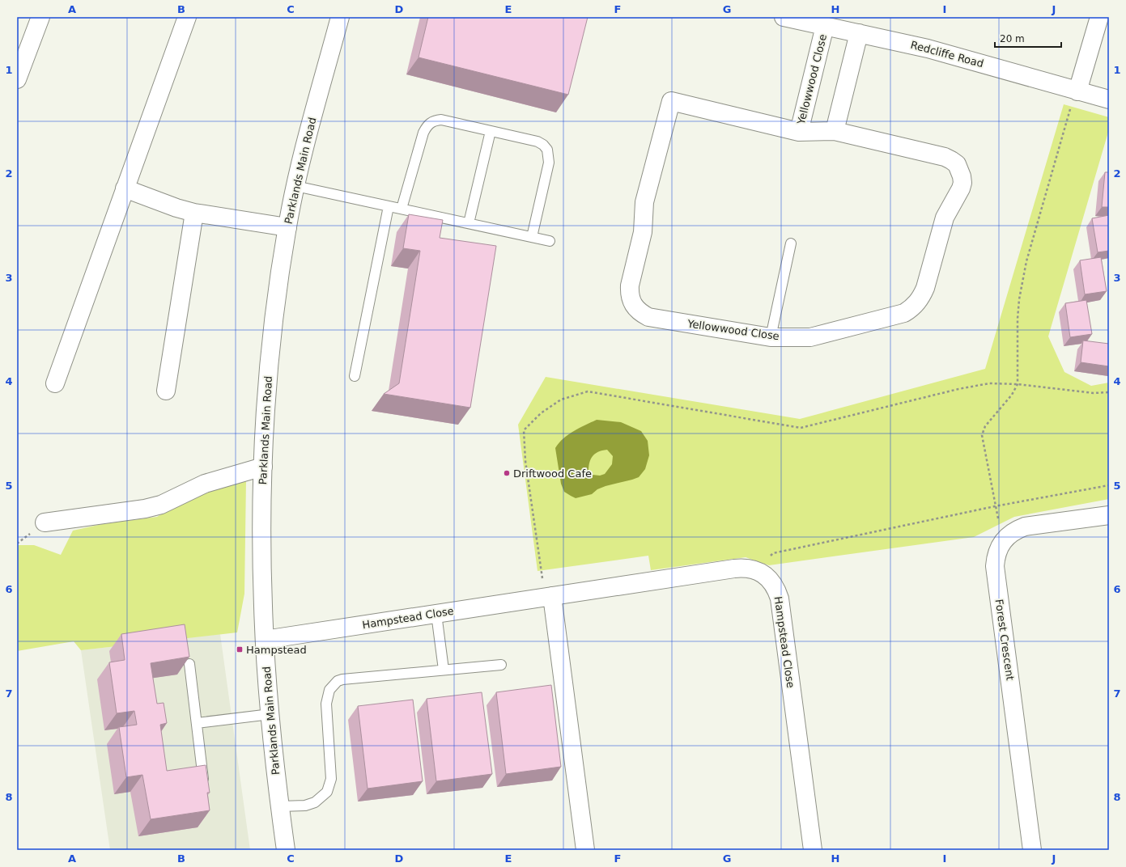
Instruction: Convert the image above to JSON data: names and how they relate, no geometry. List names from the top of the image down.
{
  "streets": {
    "street": [
      "Redcliffe Road",
      "Yellowwood Close",
      "Parklands Main Road",
      "Hampstead Close",
      "Forest Crescent"
    ]
  },
  "crossings": [
    ["Redcliffe Road", "Yellowwood Close"],
    ["Parklands Main Road", "Hampstead Close"]
  ],
  "places": {
    "other": ["Driftwood Cafe"],
    "transit": ["Hampstead"]
  },
  "scale_bar": "20 m",
  "grid": {
    "columns": [
      "A",
      "B",
      "C",
      "D",
      "E",
      "F",
      "G",
      "H",
      "I",
      "J"
    ],
    "rows": [
      "1",
      "2",
      "3",
      "4",
      "5",
      "6",
      "7",
      "8"
    ]
  }
}
